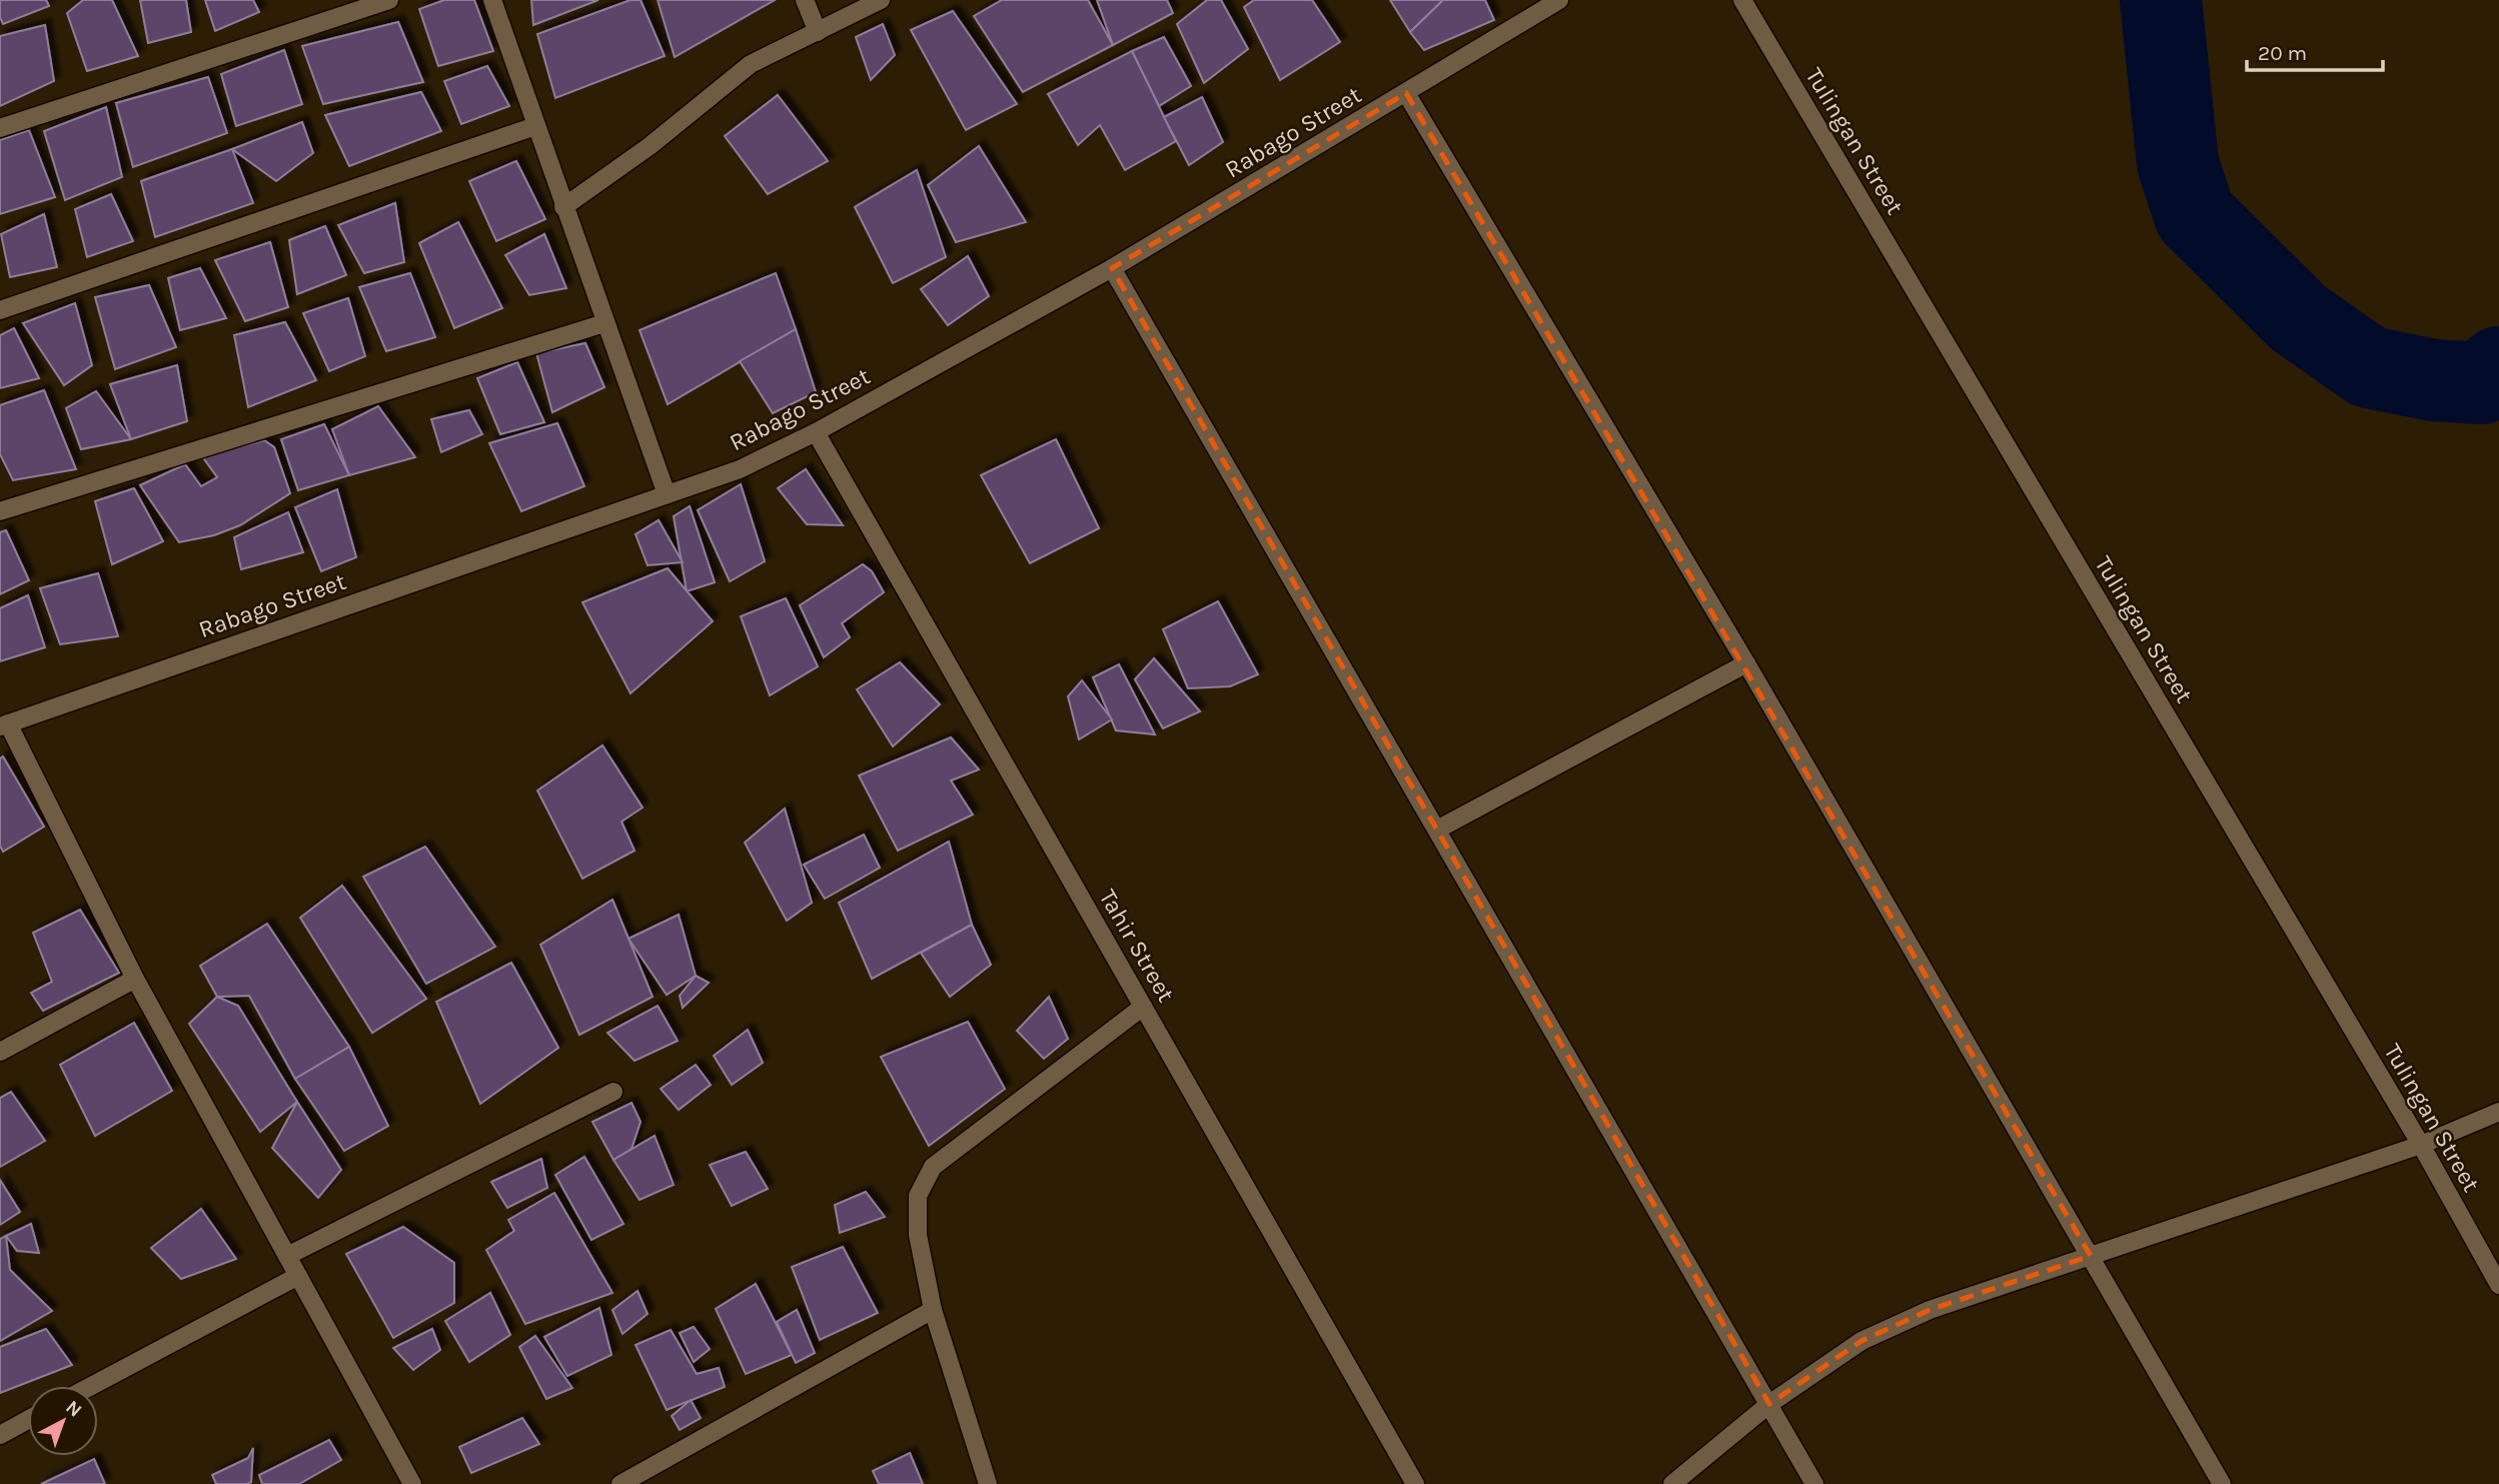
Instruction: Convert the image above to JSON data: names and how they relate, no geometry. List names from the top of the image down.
{
  "streets": {
    "street": ["Rabago Street", "Tulingan Street", "Tahir Street"]
  },
  "crossings": [
    ["Rabago Street", "Tahir Street"]
  ],
  "scale_bar": "20 m",
  "north": "top right"
}
